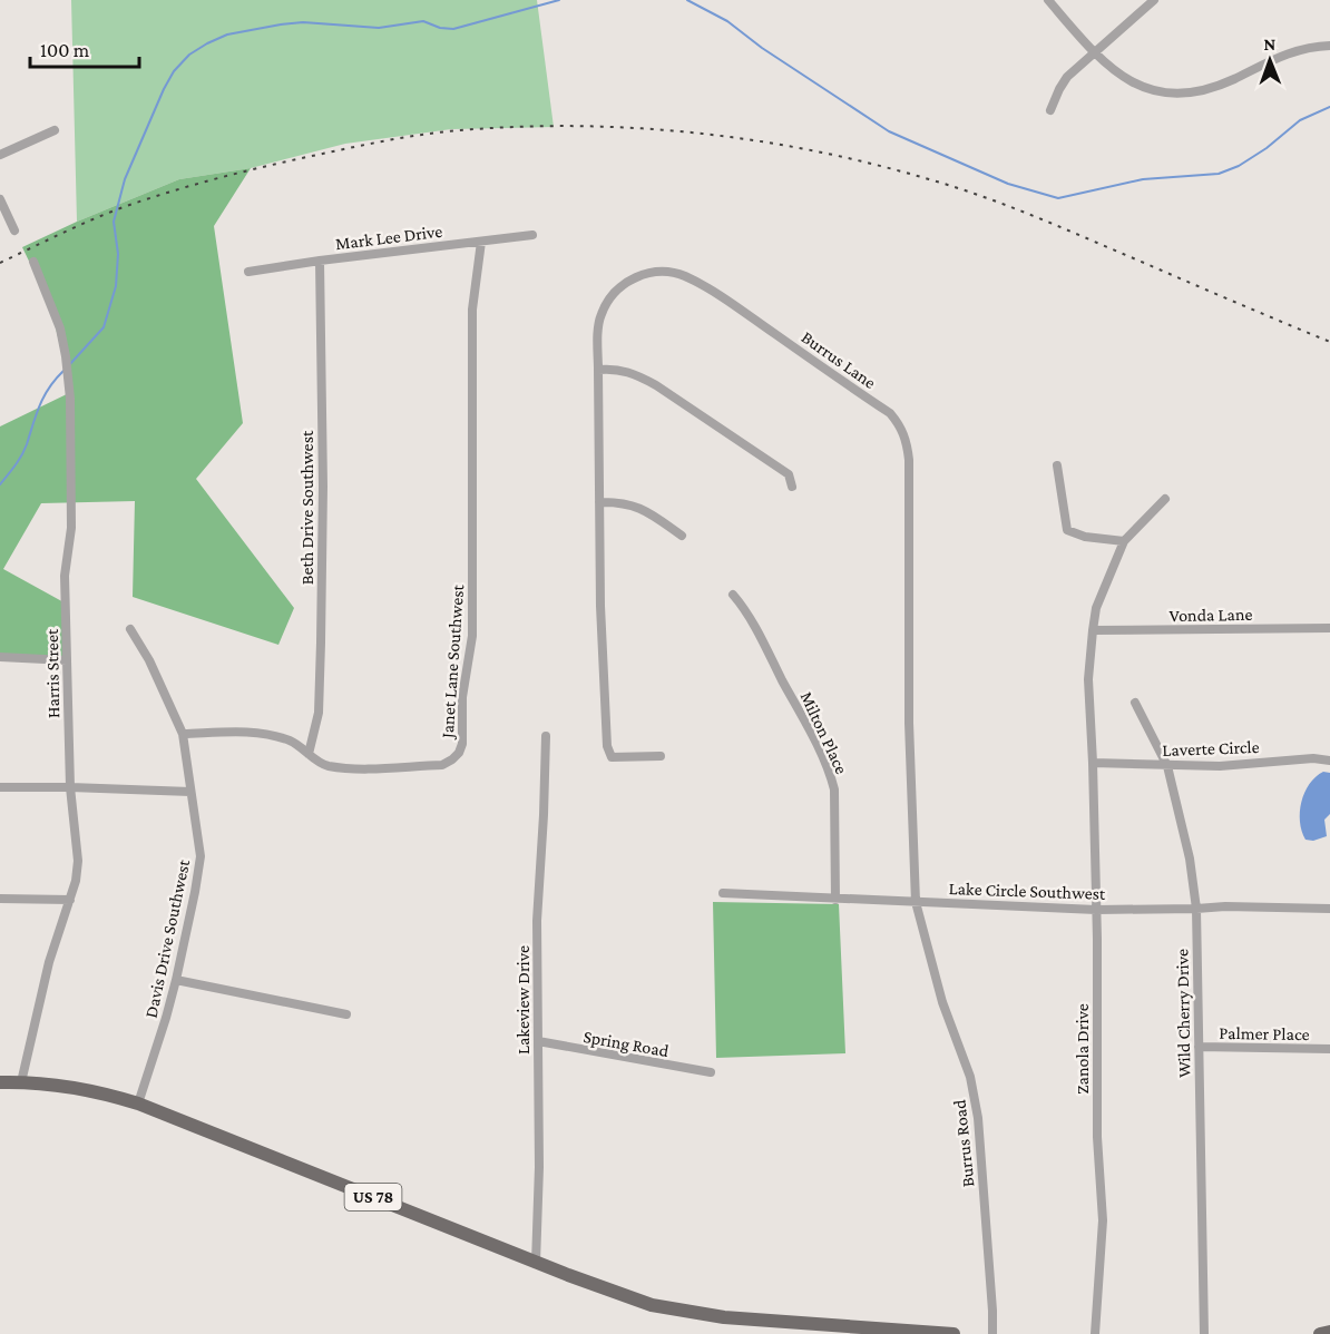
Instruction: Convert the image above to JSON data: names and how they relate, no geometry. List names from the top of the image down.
{
  "streets": {
    "main road": ["US 78"],
    "street": [
      "Mark Lee Drive",
      "Burrus Lane",
      "Beth Drive Southwest",
      "Vonda Lane",
      "Janet Lane Southwest",
      "Harris Street",
      "Milton Place",
      "Laverte Circle",
      "Lake Circle Southwest",
      "Davis Drive Southwest",
      "Lakeview Drive",
      "Wild Cherry Drive",
      "Palmer Place",
      "Spring Road",
      "Zanola Drive",
      "Burrus Road"
    ]
  },
  "crossings": [
    ["Mark Lee Drive", "Beth Drive Southwest"],
    ["Mark Lee Drive", "Janet Lane Southwest"],
    ["Burrus Lane", "Lake Circle Southwest"],
    ["Burrus Lane", "Burrus Road"],
    ["Beth Drive Southwest", "Janet Lane Southwest"],
    ["Vonda Lane", "Zanola Drive"],
    ["Janet Lane Southwest", "Davis Drive Southwest"],
    ["Harris Street", "US 78"],
    ["Milton Place", "Lake Circle Southwest"],
    ["Laverte Circle", "Wild Cherry Drive"],
    ["Laverte Circle", "Zanola Drive"],
    ["Lake Circle Southwest", "Wild Cherry Drive"],
    ["Lake Circle Southwest", "Zanola Drive"],
    ["Davis Drive Southwest", "US 78"],
    ["Lakeview Drive", "Spring Road"],
    ["Lakeview Drive", "US 78"],
    ["Wild Cherry Drive", "Palmer Place"]
  ],
  "scale_bar": "100 m",
  "north": "top"
}
